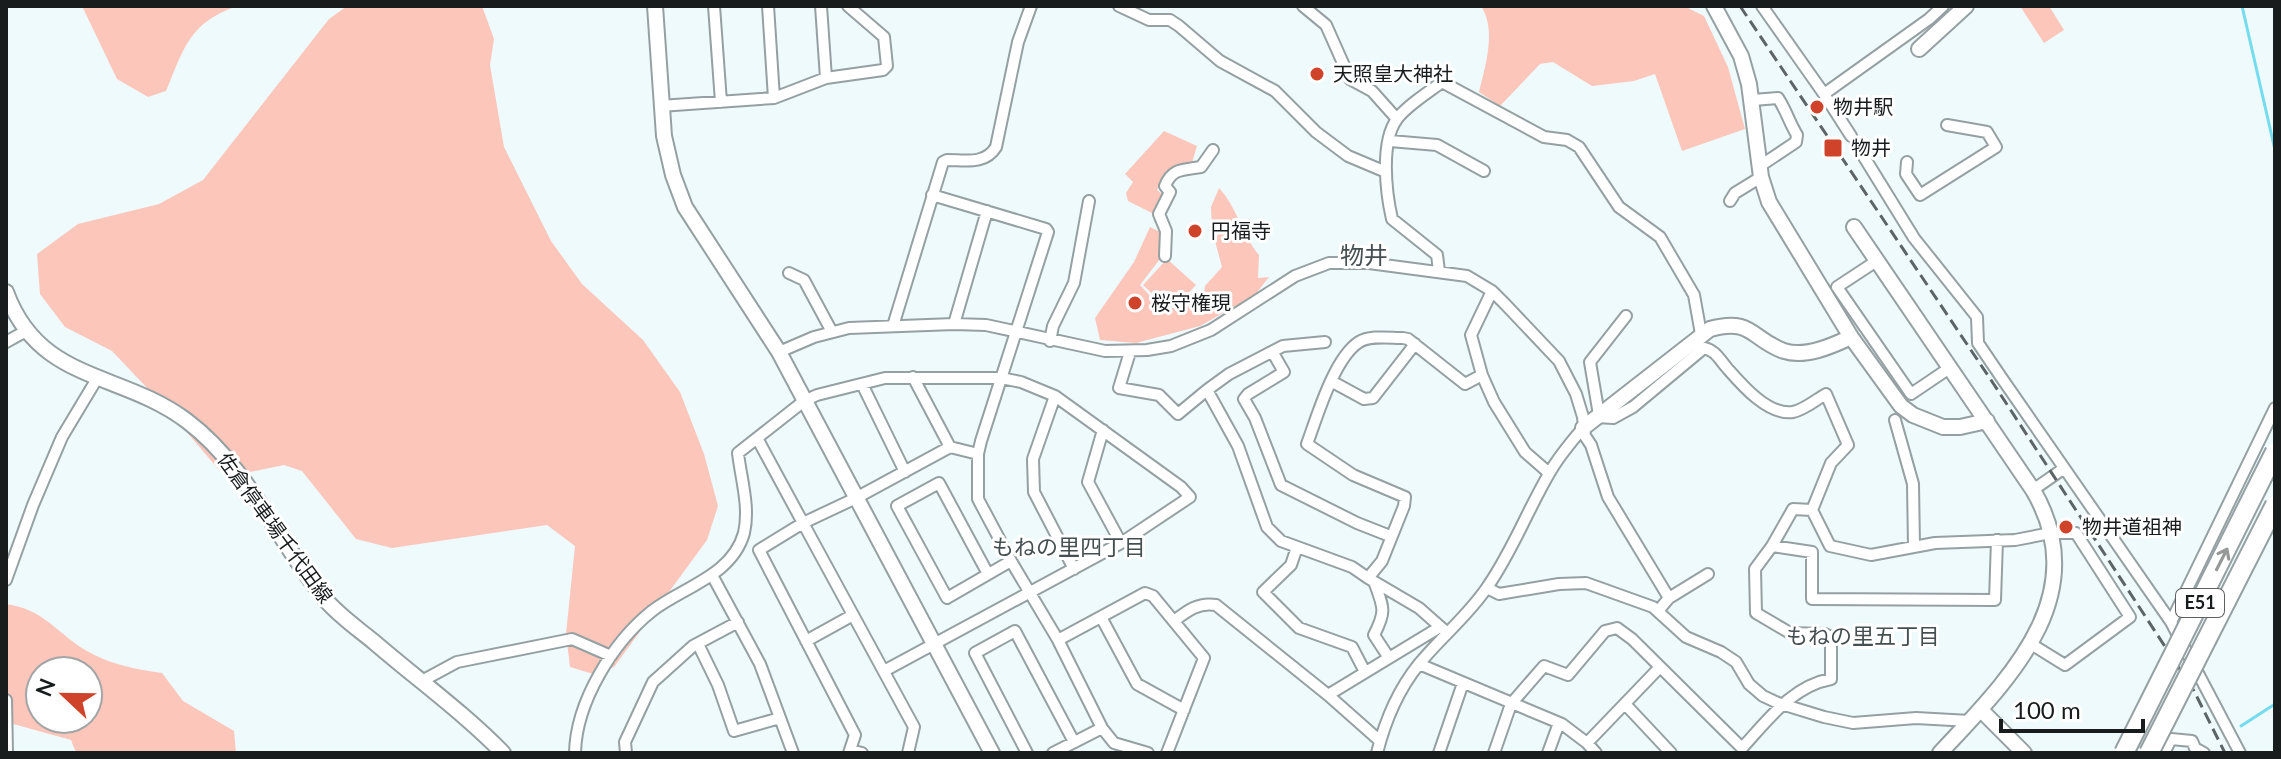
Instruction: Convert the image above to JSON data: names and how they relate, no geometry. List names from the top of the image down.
{
  "streets": {
    "highway": ["E51"],
    "street": ["佐倉停車場千代田線"]
  },
  "districts": ["物井", "もねの里四丁目", "もねの里五丁目"],
  "places": {
    "other": [
      "天照皇大神社",
      "物井駅",
      "円福寺",
      "桜守権現",
      "物井道祖神"
    ],
    "transit": ["物井"]
  },
  "scale_bar": "100 m",
  "north": "left"
}
